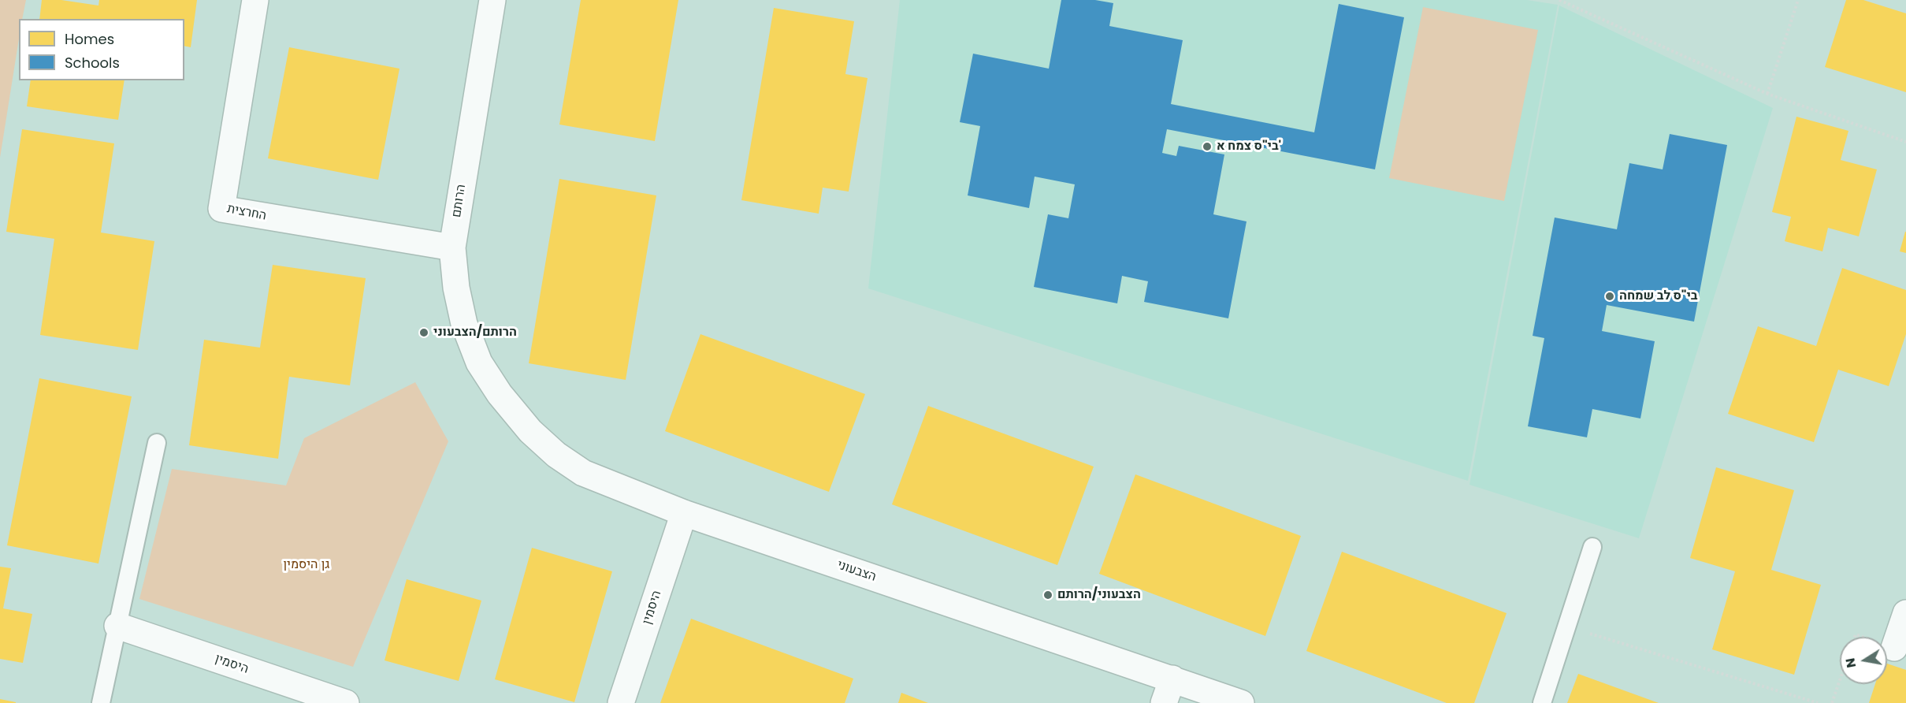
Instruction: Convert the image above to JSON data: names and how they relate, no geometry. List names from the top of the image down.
{
  "streets": {
    "street": [
      "הרותם",
      "החרצית",
      "הצבעוני",
      "היסמין"
    ]
  },
  "crossings": [
    ["הרותם", "החרצית"],
    ["הרותם", "הצבעוני"],
    ["הצבעוני", "היסמין"]
  ],
  "parks": ["גן היסמין"],
  "places": [
    "בי\"ס צמח א'",
    "בי\"ס לב שמחה",
    "הרותם/הצבעוני",
    "הצבעוני/הרותם"
  ],
  "legend": ["Homes", "Schools"],
  "north": "left"
}
